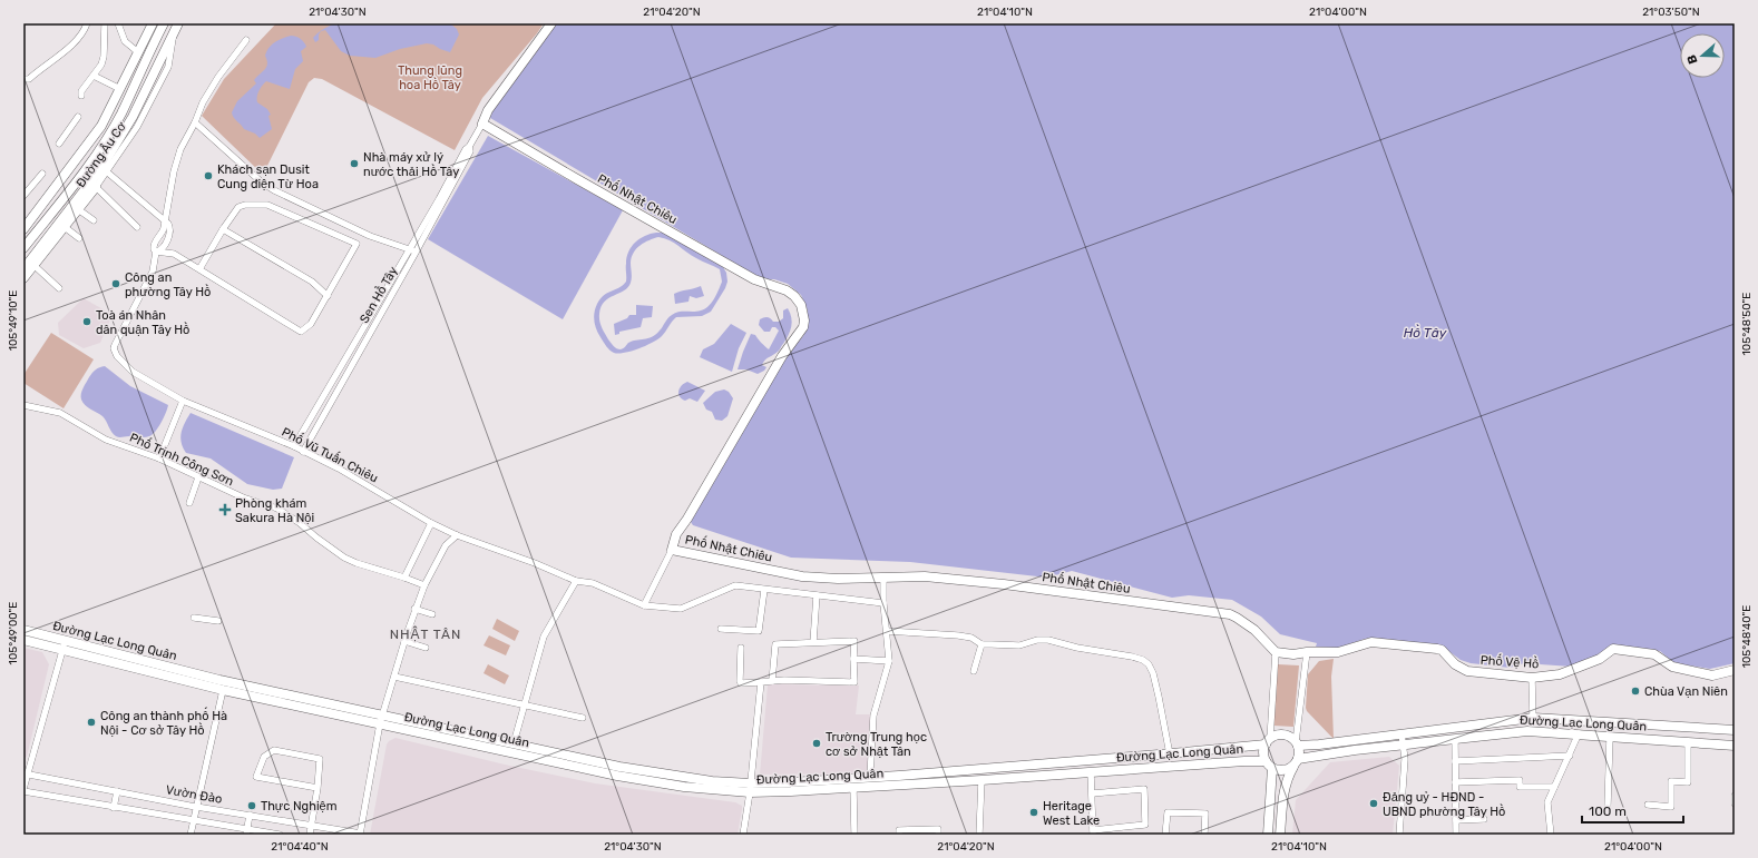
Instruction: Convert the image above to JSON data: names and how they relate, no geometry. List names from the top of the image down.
{
  "streets": {
    "main road": [
      "Đường Âu Cơ",
      "Phố Nhật Chiêu",
      "Đường Lạc Long Quân",
      "Phố Vệ Hồ"
    ],
    "street": [
      "Sen Hồ Tây",
      "Phố Vũ Tuấn Chiêu",
      "Phố Trịnh Công Sơn",
      "Vườn Đào"
    ]
  },
  "crossings": [
    ["Phố Nhật Chiêu", "Sen Hồ Tây"],
    ["Sen Hồ Tây", "Phố Vũ Tuấn Chiêu"]
  ],
  "districts": ["NHẬT TÂN"],
  "water": ["Hồ Tây"],
  "parks": ["Thung lũng hoa Hồ Tây"],
  "places": {
    "other": [
      "Nhà máy xử lý nước thải Hồ Tây",
      "Khách sạn Dusit Cung điện Từ Hoa",
      "Công an phường Tây Hồ",
      "Toà án Nhân dân quận Tây Hồ",
      "Chùa Vạn Niên",
      "Công an thành phố Hà Nội - Cơ sở Tây Hồ",
      "Trường Trung học cơ sở Nhật Tân",
      "Đảng uỷ - HĐND - UBND phường Tây Hồ",
      "Thực Nghiệm",
      "Heritage West Lake"
    ],
    "health": ["Phòng khám Sakura Hà Nội"]
  },
  "scale_bar": "100 m",
  "north": "left",
  "coordinates": [
    "21°04'30\"N",
    "21°04'20\"N",
    "21°04'10\"N",
    "21°04'00\"N",
    "21°03'50\"N",
    "105°49'10\"E",
    "105°48'50\"E",
    "105°49'00\"E",
    "105°48'40\"E",
    "21°04'40\"N"
  ]
}
